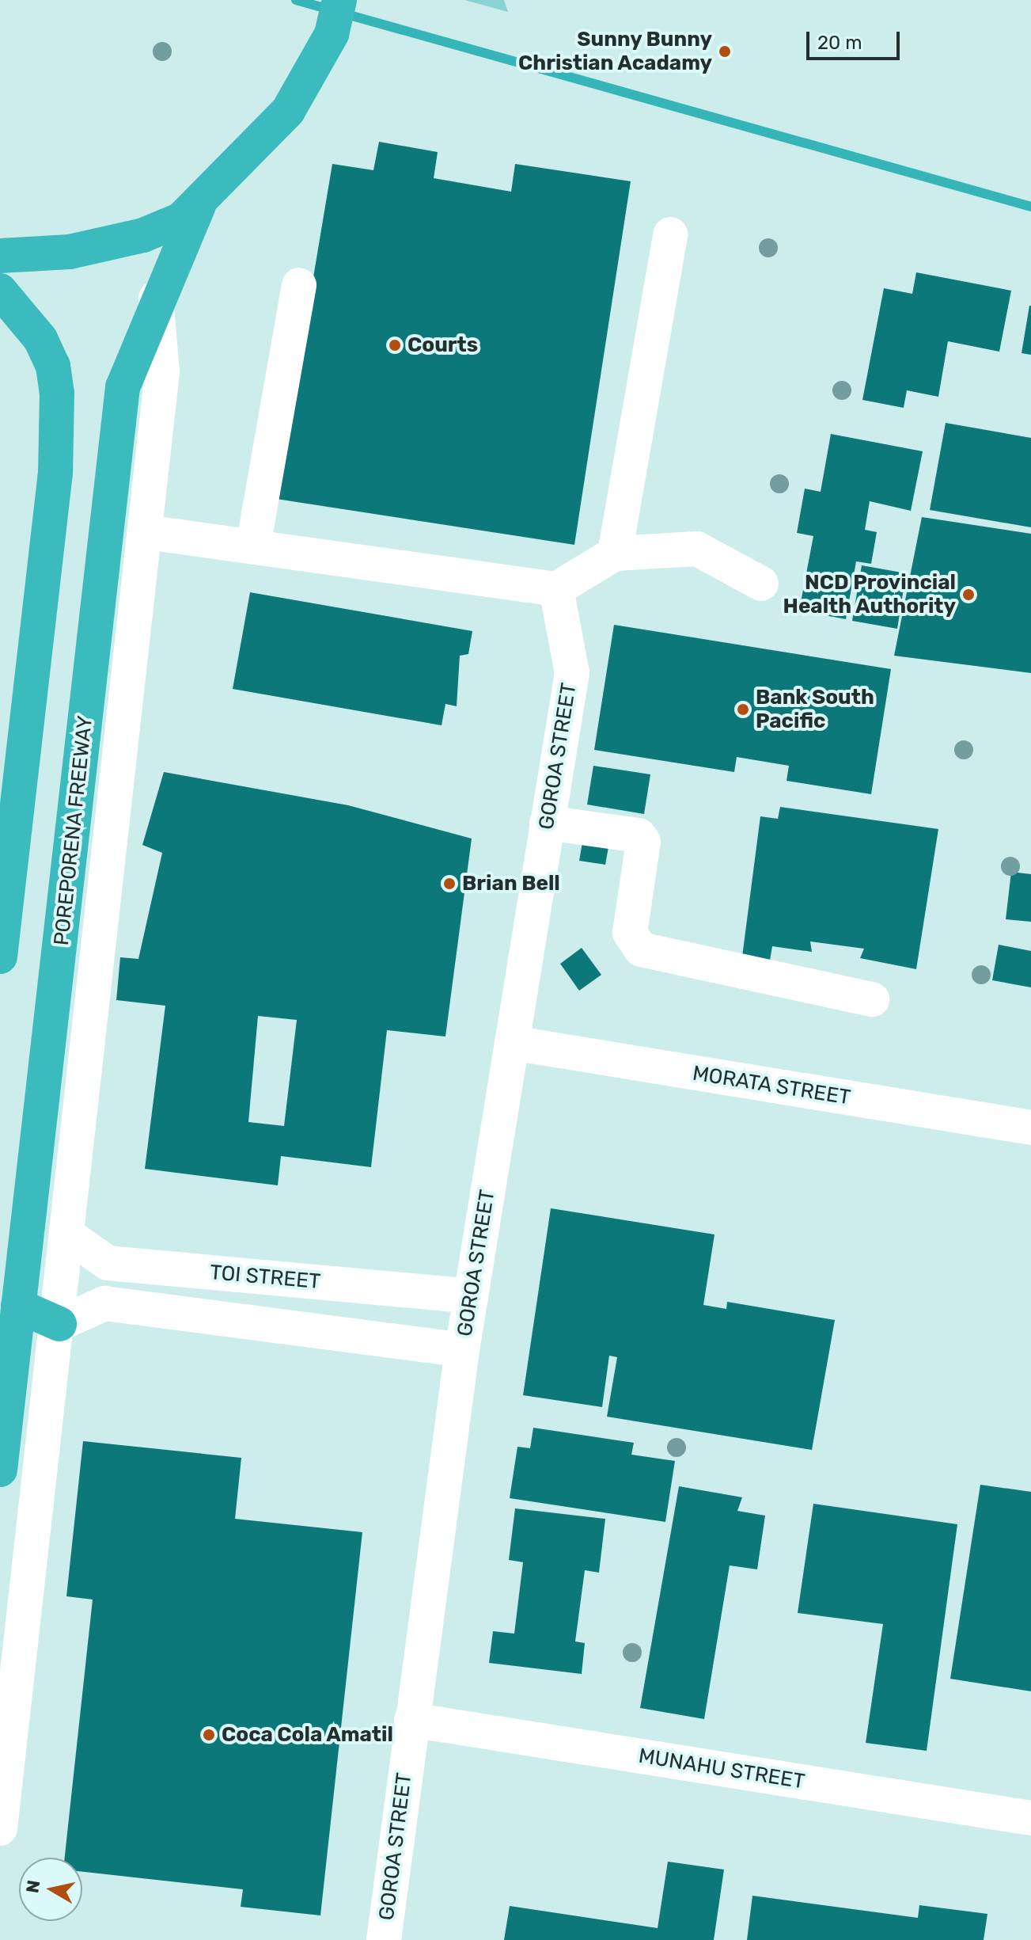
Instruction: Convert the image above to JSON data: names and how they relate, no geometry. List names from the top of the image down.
{
  "streets": {
    "highway": ["POREPORENA FREEWAY"],
    "street": [
      "GOROA STREET",
      "MORATA STREET",
      "TOI STREET",
      "MUNAHU STREET"
    ]
  },
  "crossings": [
    ["GOROA STREET", "MORATA STREET"],
    ["GOROA STREET", "TOI STREET"],
    ["GOROA STREET", "MUNAHU STREET"]
  ],
  "places": [
    "Sunny Bunny Christian Acadamy",
    "Courts",
    "NCD Provincial Health Authority",
    "Bank South Pacific",
    "Brian Bell",
    "Coca Cola Amatil"
  ],
  "scale_bar": "20 m",
  "north": "left"
}
